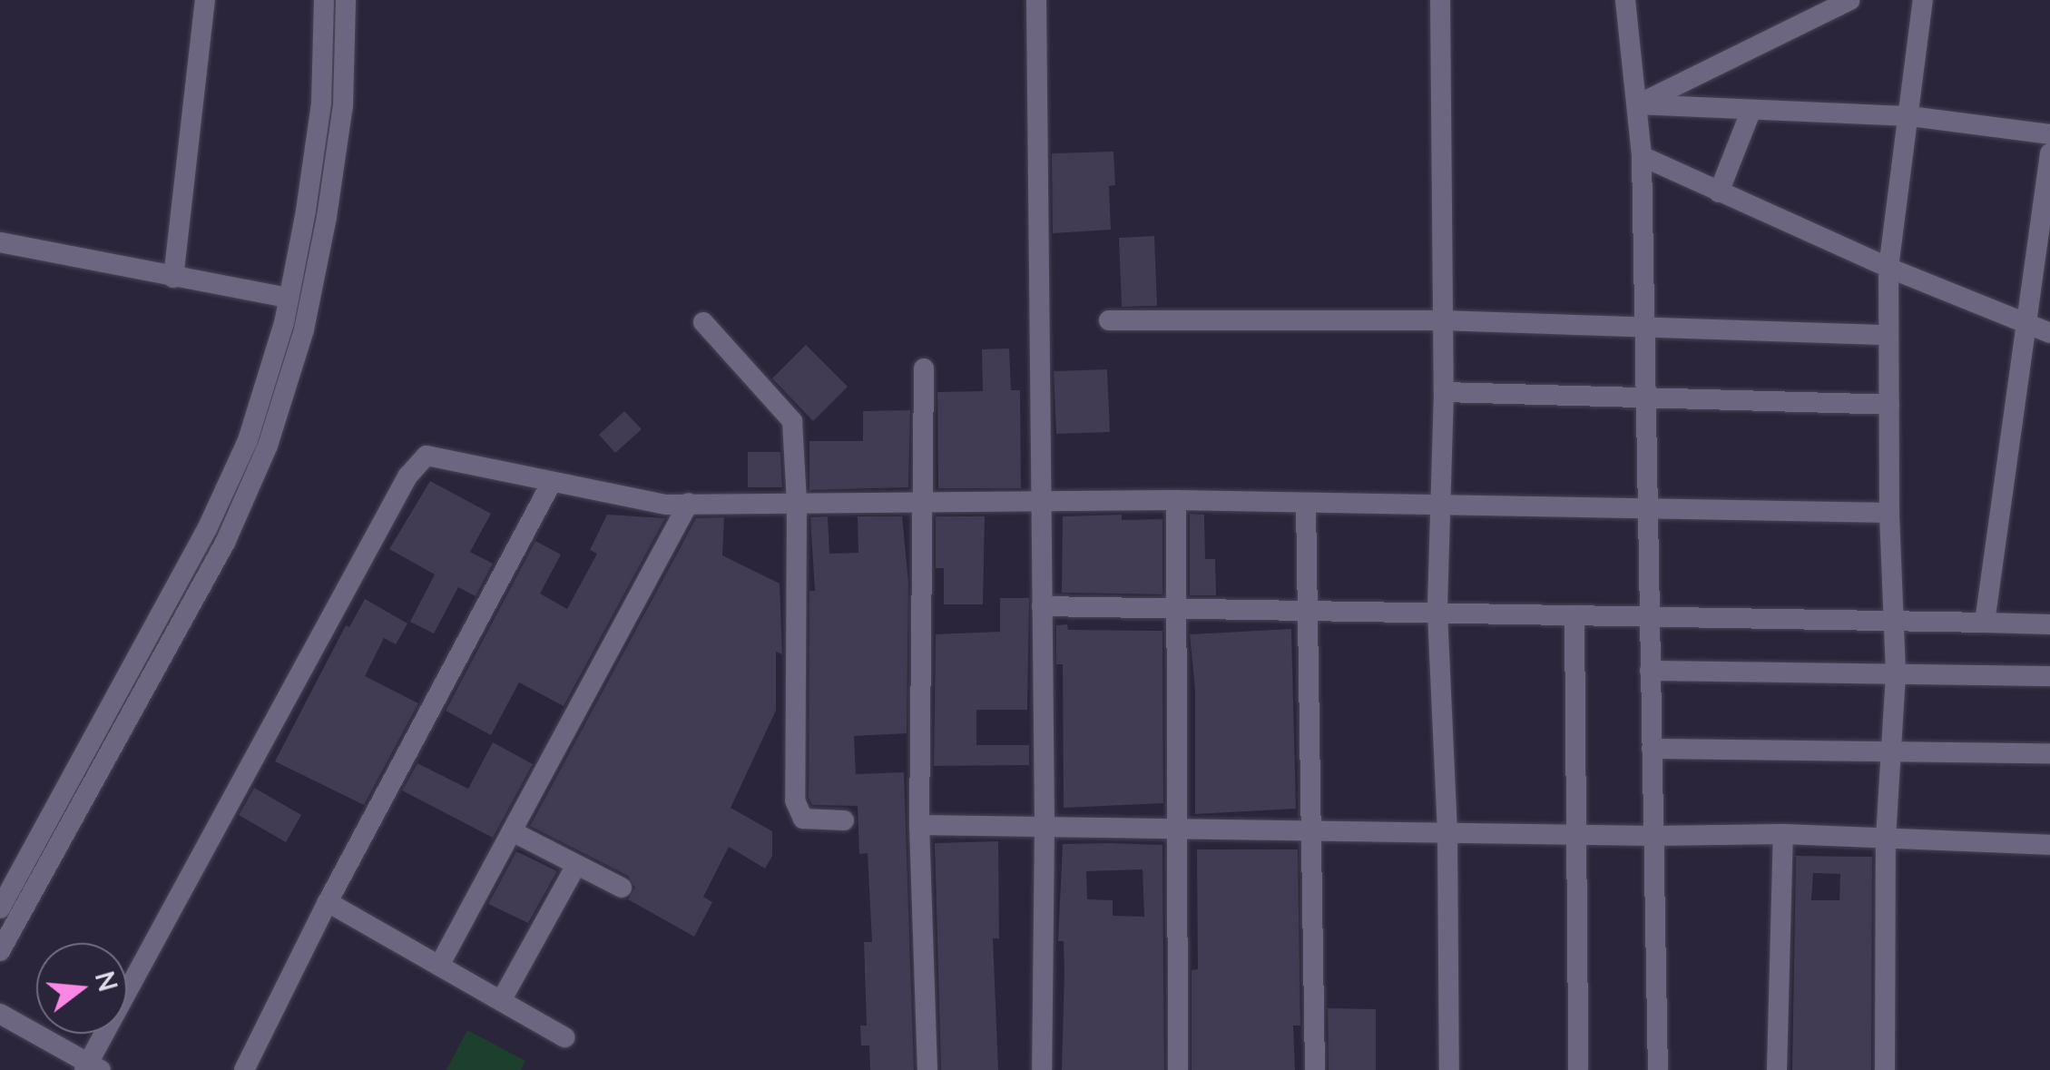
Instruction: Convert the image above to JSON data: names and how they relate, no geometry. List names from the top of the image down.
{
  "north": "right"
}
